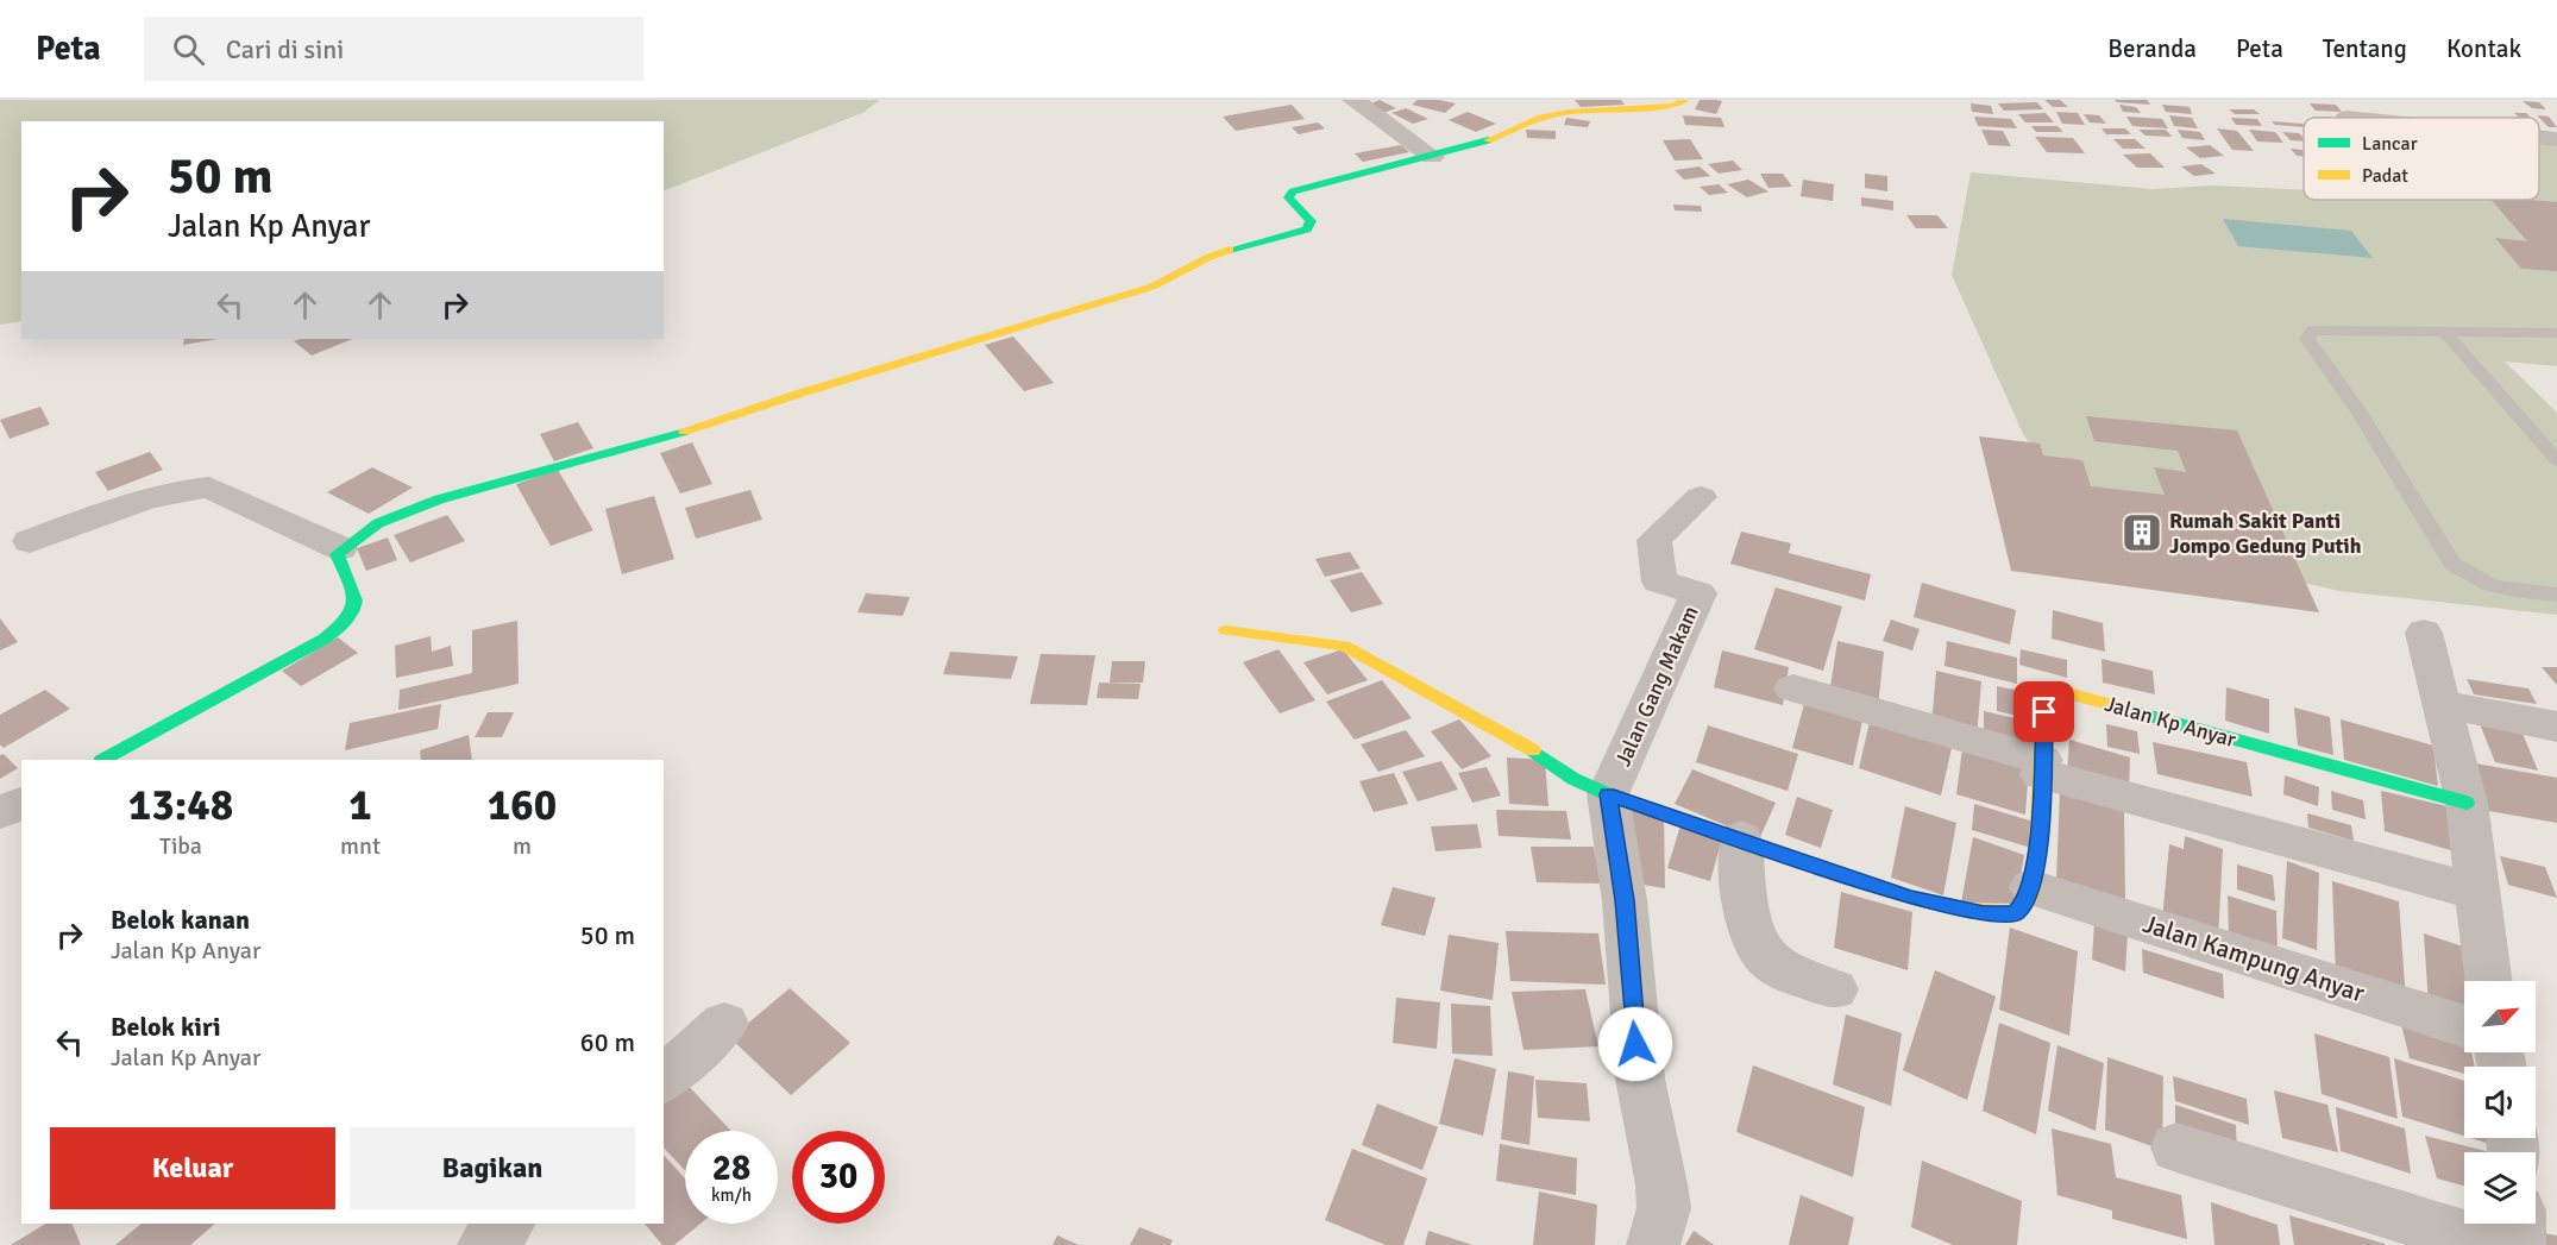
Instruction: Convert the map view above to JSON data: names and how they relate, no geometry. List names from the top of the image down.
{
  "streets": {
    "street": ["Jalan Gang Makam", "Jalan Kp Anyar", "Jalan Kampung Anyar"]
  },
  "crossings": [
    ["Jalan Gang Makam", "Jalan Kp Anyar"],
    ["Jalan Kp Anyar", "Jalan Kampung Anyar"]
  ],
  "places": {
    "building": ["Rumah Sakit Panti Jompo Gedung Putih"]
  },
  "legend": ["Lancar", "Padat"],
  "north": "top right",
  "page": {
    "header": "Peta",
    "search": "Cari di sini",
    "nav": [
      "Beranda",
      "Peta",
      "Tentang",
      "Kontak"
    ],
    "turn": ["50 m", "Jalan Kp Anyar"],
    "eta": [
      "13:48",
      "Tiba",
      "1",
      "mnt",
      "160",
      "m"
    ],
    "list": [
      {
        "name": "Belok kanan",
        "note": "Jalan Kp Anyar",
        "value": "50 m"
      },
      {
        "name": "Belok kiri",
        "note": "Jalan Kp Anyar",
        "value": "60 m"
      }
    ],
    "buttons": ["Keluar", "Bagikan"],
    "speed": "28 km/h",
    "limit": "30"
  }
}
